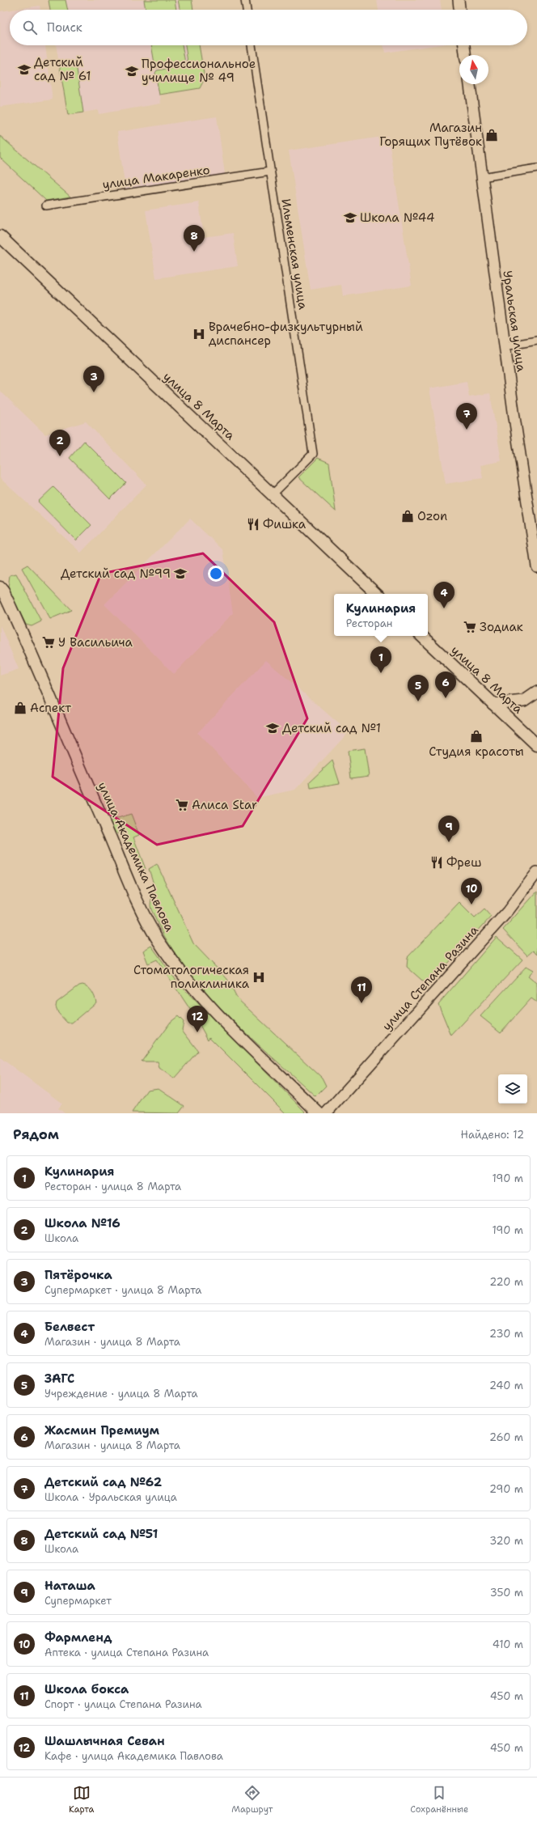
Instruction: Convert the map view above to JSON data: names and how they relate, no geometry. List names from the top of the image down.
{
  "streets": {
    "main road": ["улица 8 Марта", "улица Академика Павлова"],
    "street": [
      "улица Макаренко",
      "Ильменская улица",
      "Уральская улица",
      "улица Степана Разина"
    ]
  },
  "crossings": [
    ["улица Макаренко", "Ильменская улица"],
    ["Ильменская улица", "улица 8 Марта"]
  ],
  "places": {
    "school or university": [
      "Детский сад № 61",
      "Профессиональное училище № 49",
      "Школа №44",
      "Детский сад №99",
      "Детский сад №1"
    ],
    "shop": [
      "Магазин Горящих Путёвок",
      "Ozon",
      "Аспект",
      "Студия красоты"
    ],
    "hospital": ["Врачебно-физкультурный диспансер", "Стоматологическая поликлиника"],
    "restaurant": ["Фишка", "Фреш"],
    "supermarket": ["Зодиак", "У Васильича", "Алиса Star"]
  },
  "north": "top",
  "page": {
    "search": "Поиск",
    "pins": [
      "8",
      "3",
      "7",
      "2",
      "4",
      "1",
      "6",
      "5",
      "9",
      "10",
      "11",
      "12"
    ],
    "popup": ["Кулинария", "Ресторан"],
    "heading": ["Рядом", "Найдено: 12"],
    "list": [
      {
        "mark": "1",
        "name": "Кулинария",
        "note": "Ресторан · улица 8 Марта",
        "value": "190 m"
      },
      {
        "mark": "2",
        "name": "Школа №16",
        "note": "Школа",
        "value": "190 m"
      },
      {
        "mark": "3",
        "name": "Пятёрочка",
        "note": "Супермаркет · улица 8 Марта",
        "value": "220 m"
      },
      {
        "mark": "4",
        "name": "Белвест",
        "note": "Магазин · улица 8 Марта",
        "value": "230 m"
      },
      {
        "mark": "5",
        "name": "ЗАГС",
        "note": "Учреждение · улица 8 Марта",
        "value": "240 m"
      },
      {
        "mark": "6",
        "name": "Жасмин Премиум",
        "note": "Магазин · улица 8 Марта",
        "value": "260 m"
      },
      {
        "mark": "7",
        "name": "Детский сад №62",
        "note": "Школа · Уральская улица",
        "value": "290 m"
      },
      {
        "mark": "8",
        "name": "Детский сад №51",
        "note": "Школа",
        "value": "320 m"
      },
      {
        "mark": "9",
        "name": "Наташа",
        "note": "Супермаркет",
        "value": "350 m"
      },
      {
        "mark": "10",
        "name": "Фармленд",
        "note": "Аптека · улица Степана Разина",
        "value": "410 m"
      },
      {
        "mark": "11",
        "name": "Школа бокса",
        "note": "Спорт · улица Степана Разина",
        "value": "450 m"
      },
      {
        "mark": "12",
        "name": "Шашлычная Севан",
        "note": "Кафе · улица Академика Павлова",
        "value": "450 m"
      }
    ],
    "nav": ["Карта", "Маршрут", "Сохранённые"]
  }
}
